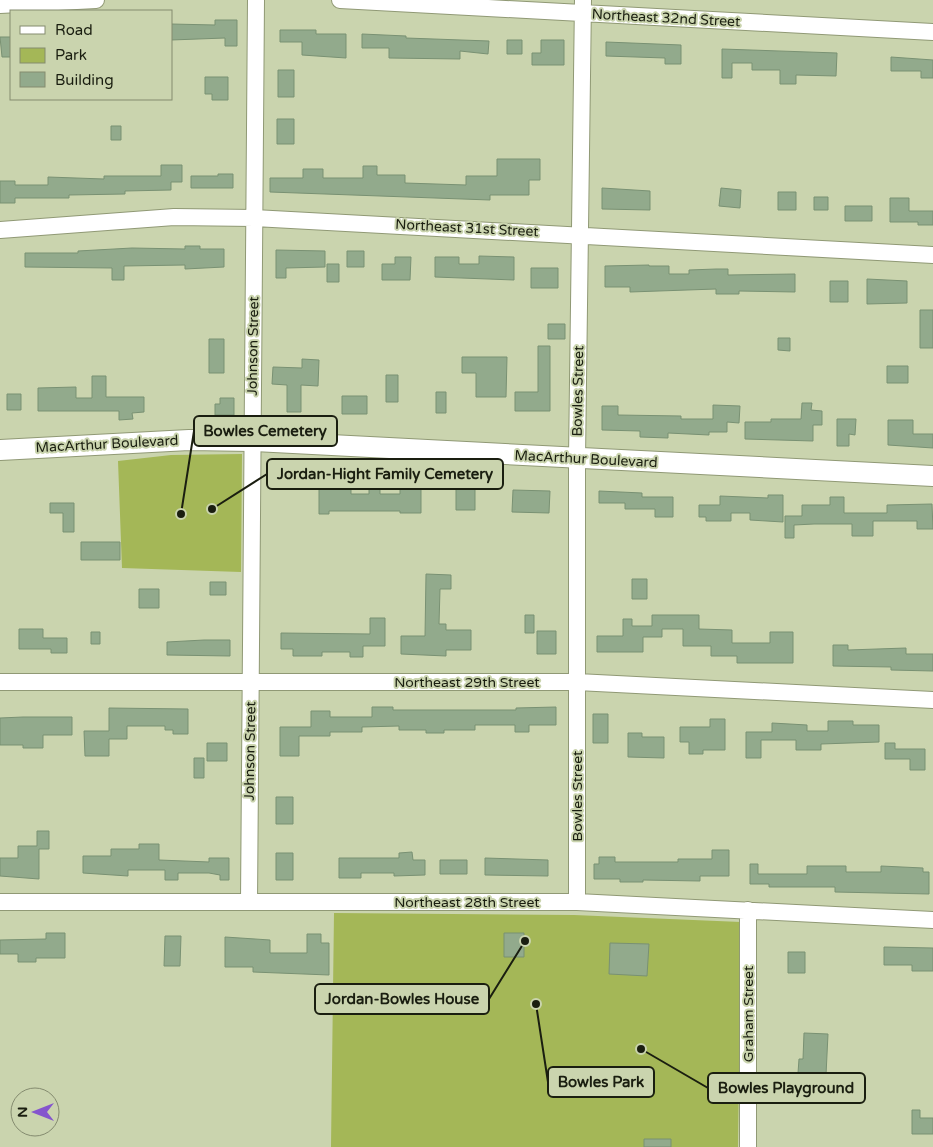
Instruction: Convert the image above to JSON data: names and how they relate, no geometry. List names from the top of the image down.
{
  "streets": {
    "main road": ["MacArthur Boulevard"],
    "street": [
      "Northeast 32nd Street",
      "Northeast 31st Street",
      "Johnson Street",
      "Bowles Street",
      "Northeast 29th Street",
      "Northeast 28th Street",
      "Graham Street"
    ]
  },
  "crossings": [
    ["Northeast 32nd Street", "Bowles Street"],
    ["Northeast 31st Street", "Johnson Street"],
    ["Northeast 31st Street", "Bowles Street"],
    ["Johnson Street", "MacArthur Boulevard"],
    ["Johnson Street", "Northeast 29th Street"],
    ["Johnson Street", "Northeast 28th Street"],
    ["Bowles Street", "MacArthur Boulevard"],
    ["Bowles Street", "Northeast 29th Street"],
    ["Bowles Street", "Northeast 28th Street"],
    ["Northeast 28th Street", "Graham Street"]
  ],
  "places": [
    "Jordan-Hight Family Cemetery",
    "Bowles Cemetery",
    "Jordan-Bowles House",
    "Bowles Park",
    "Bowles Playground"
  ],
  "legend": ["Road", "Park", "Building"],
  "north": "left"
}
